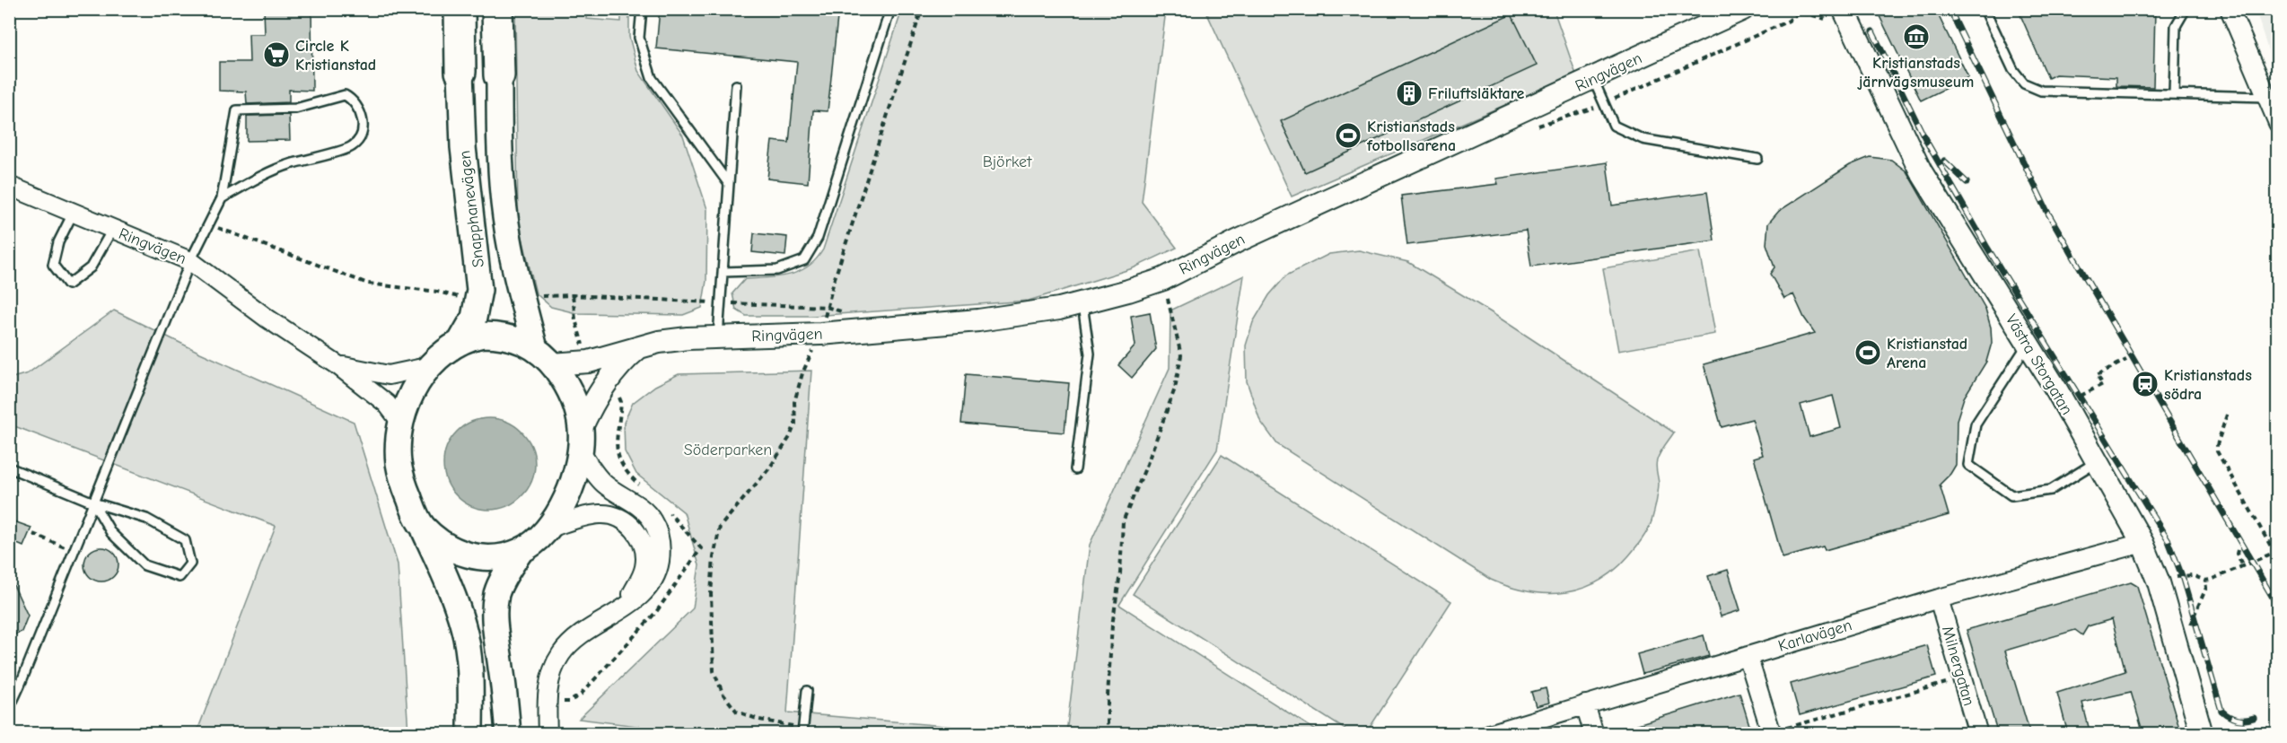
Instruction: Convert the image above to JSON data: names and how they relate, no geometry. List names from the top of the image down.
{
  "streets": {
    "main road": ["Snapphanevägen"],
    "street": [
      "Ringvägen",
      "Västra Storgatan",
      "Karlavägen",
      "Milnergatan"
    ]
  },
  "crossings": [
    ["Ringvägen", "Snapphanevägen"],
    ["Västra Storgatan", "Karlavägen"],
    ["Karlavägen", "Milnergatan"]
  ],
  "parks": ["Björket", "Söderparken"],
  "places": {
    "museum": ["Kristianstads järnvägsmuseum"],
    "supermarket": ["Circle K Kristianstad"],
    "building": ["Friluftsläktare"],
    "sports": ["Kristianstads fotbollsarena", "Kristianstad Arena"],
    "station": ["Kristianstads södra"]
  }
}
